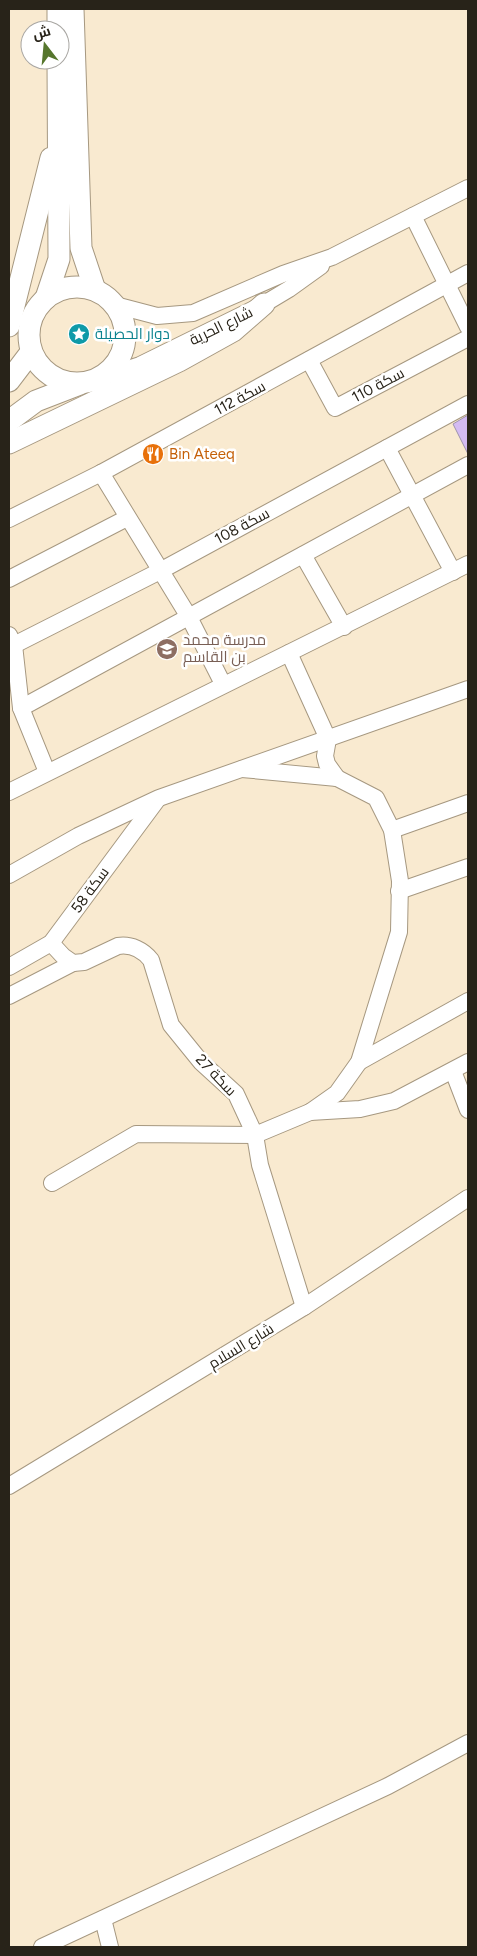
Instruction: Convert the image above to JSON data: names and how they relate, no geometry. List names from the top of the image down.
{
  "streets": {
    "street": [
      "شارع الحرية",
      "سكة 110",
      "سكة 112",
      "سكة 108",
      "سكة 58",
      "سكة 27",
      "شارع السلام"
    ]
  },
  "crossings": [
    ["سكة 110", "سكة 112"],
    ["سكة 27", "شارع السلام"]
  ],
  "places": {
    "place": ["دوار الحصيلة"],
    "restaurant": ["Bin Ateeq"],
    "school or university": ["مدرسة محمد بن القاسم"]
  },
  "north": "top"
}
